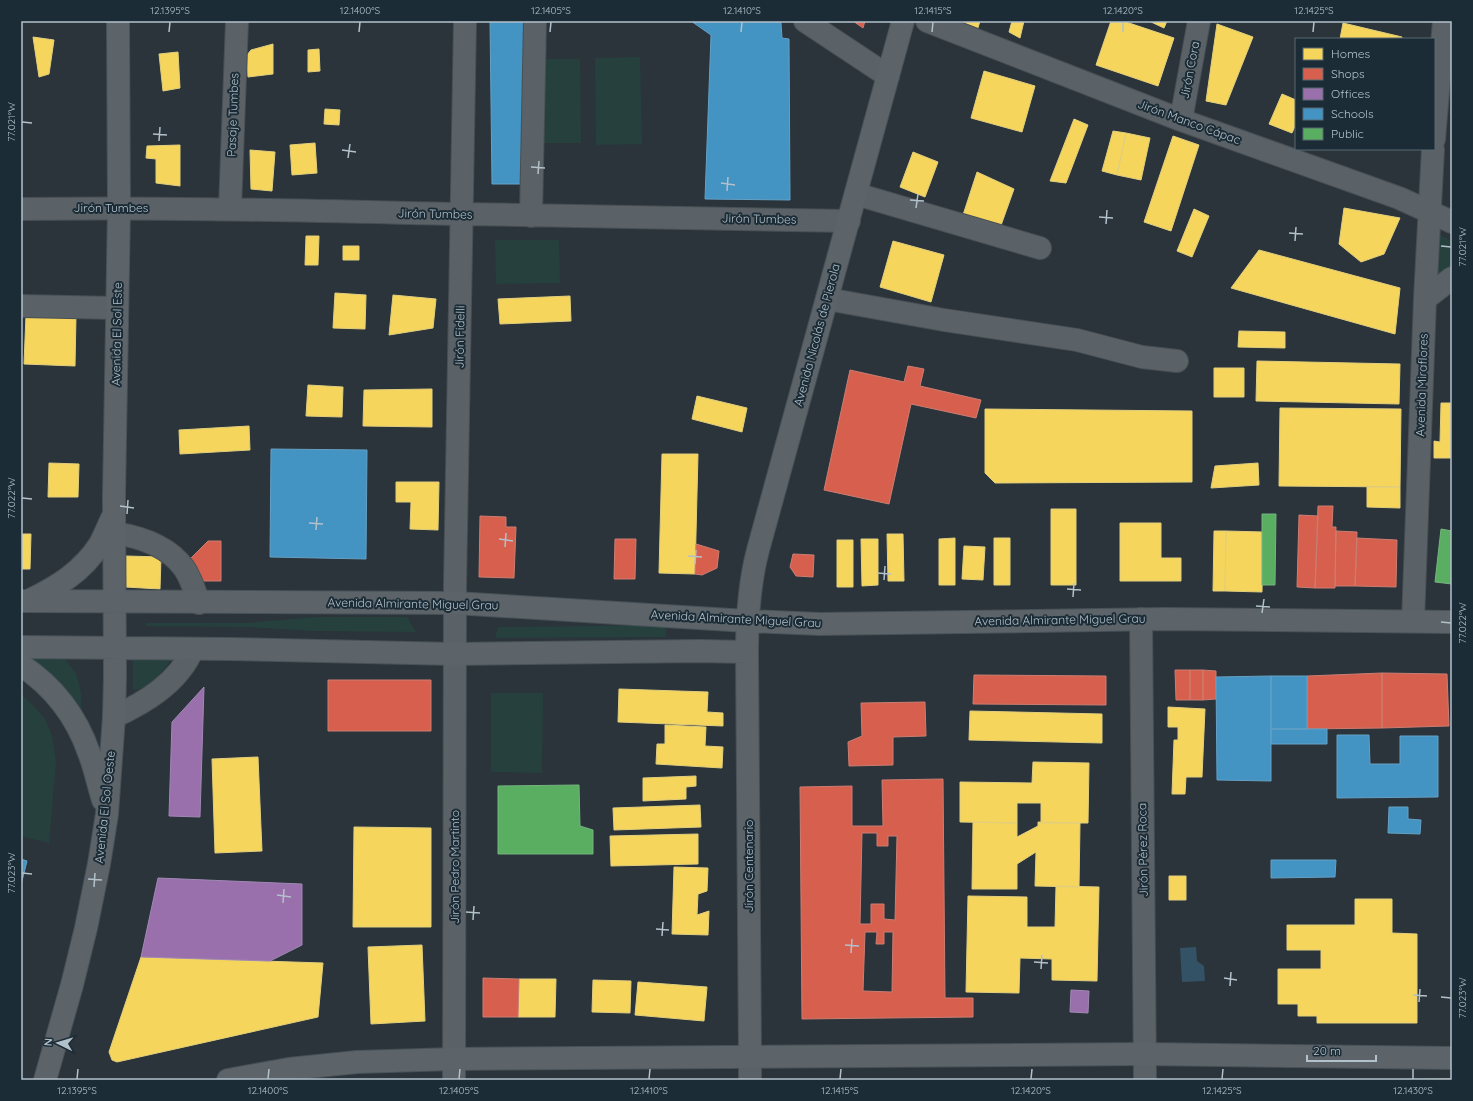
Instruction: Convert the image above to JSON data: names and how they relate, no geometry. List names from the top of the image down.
{
  "streets": {
    "main road": [
      "Avenida El Sol Este",
      "Avenida Nicolás de Pierola",
      "Avenida Almirante Miguel Grau",
      "Avenida El Sol Oeste",
      "Jirón Centenario"
    ],
    "street": [
      "Jirón Cora",
      "Pasaje Tumbes",
      "Jirón Manco Cápac",
      "Jirón Tumbes",
      "Jirón Fidelli",
      "Avenida Miraflores",
      "Jirón Pérez Roca",
      "Jirón Pedro Martinto"
    ]
  },
  "crossings": [
    ["Jirón Cora", "Jirón Manco Cápac"],
    ["Pasaje Tumbes", "Jirón Tumbes"],
    ["Jirón Manco Cápac", "Avenida Miraflores"],
    ["Jirón Tumbes", "Avenida El Sol Este"],
    ["Jirón Tumbes", "Avenida Nicolás de Pierola"],
    ["Jirón Tumbes", "Jirón Fidelli"],
    ["Avenida El Sol Este", "Avenida Almirante Miguel Grau"],
    ["Avenida El Sol Este", "Avenida El Sol Oeste"],
    ["Avenida Nicolás de Pierola", "Avenida Almirante Miguel Grau"],
    ["Avenida Nicolás de Pierola", "Jirón Centenario"],
    ["Jirón Fidelli", "Avenida Almirante Miguel Grau"],
    ["Jirón Fidelli", "Jirón Pedro Martinto"],
    ["Avenida Miraflores", "Avenida Almirante Miguel Grau"],
    ["Avenida Almirante Miguel Grau", "Jirón Pérez Roca"]
  ],
  "legend": [
    "Homes",
    "Shops",
    "Offices",
    "Schools",
    "Public"
  ],
  "scale_bar": "20 m",
  "north": "left",
  "coordinates": [
    "12.1395°S",
    "12.1400°S",
    "12.1405°S",
    "12.1410°S",
    "12.1415°S",
    "12.1420°S",
    "12.1425°S",
    "77.021°W",
    "77.022°W",
    "77.023°W",
    "12.1430°S"
  ]
}
